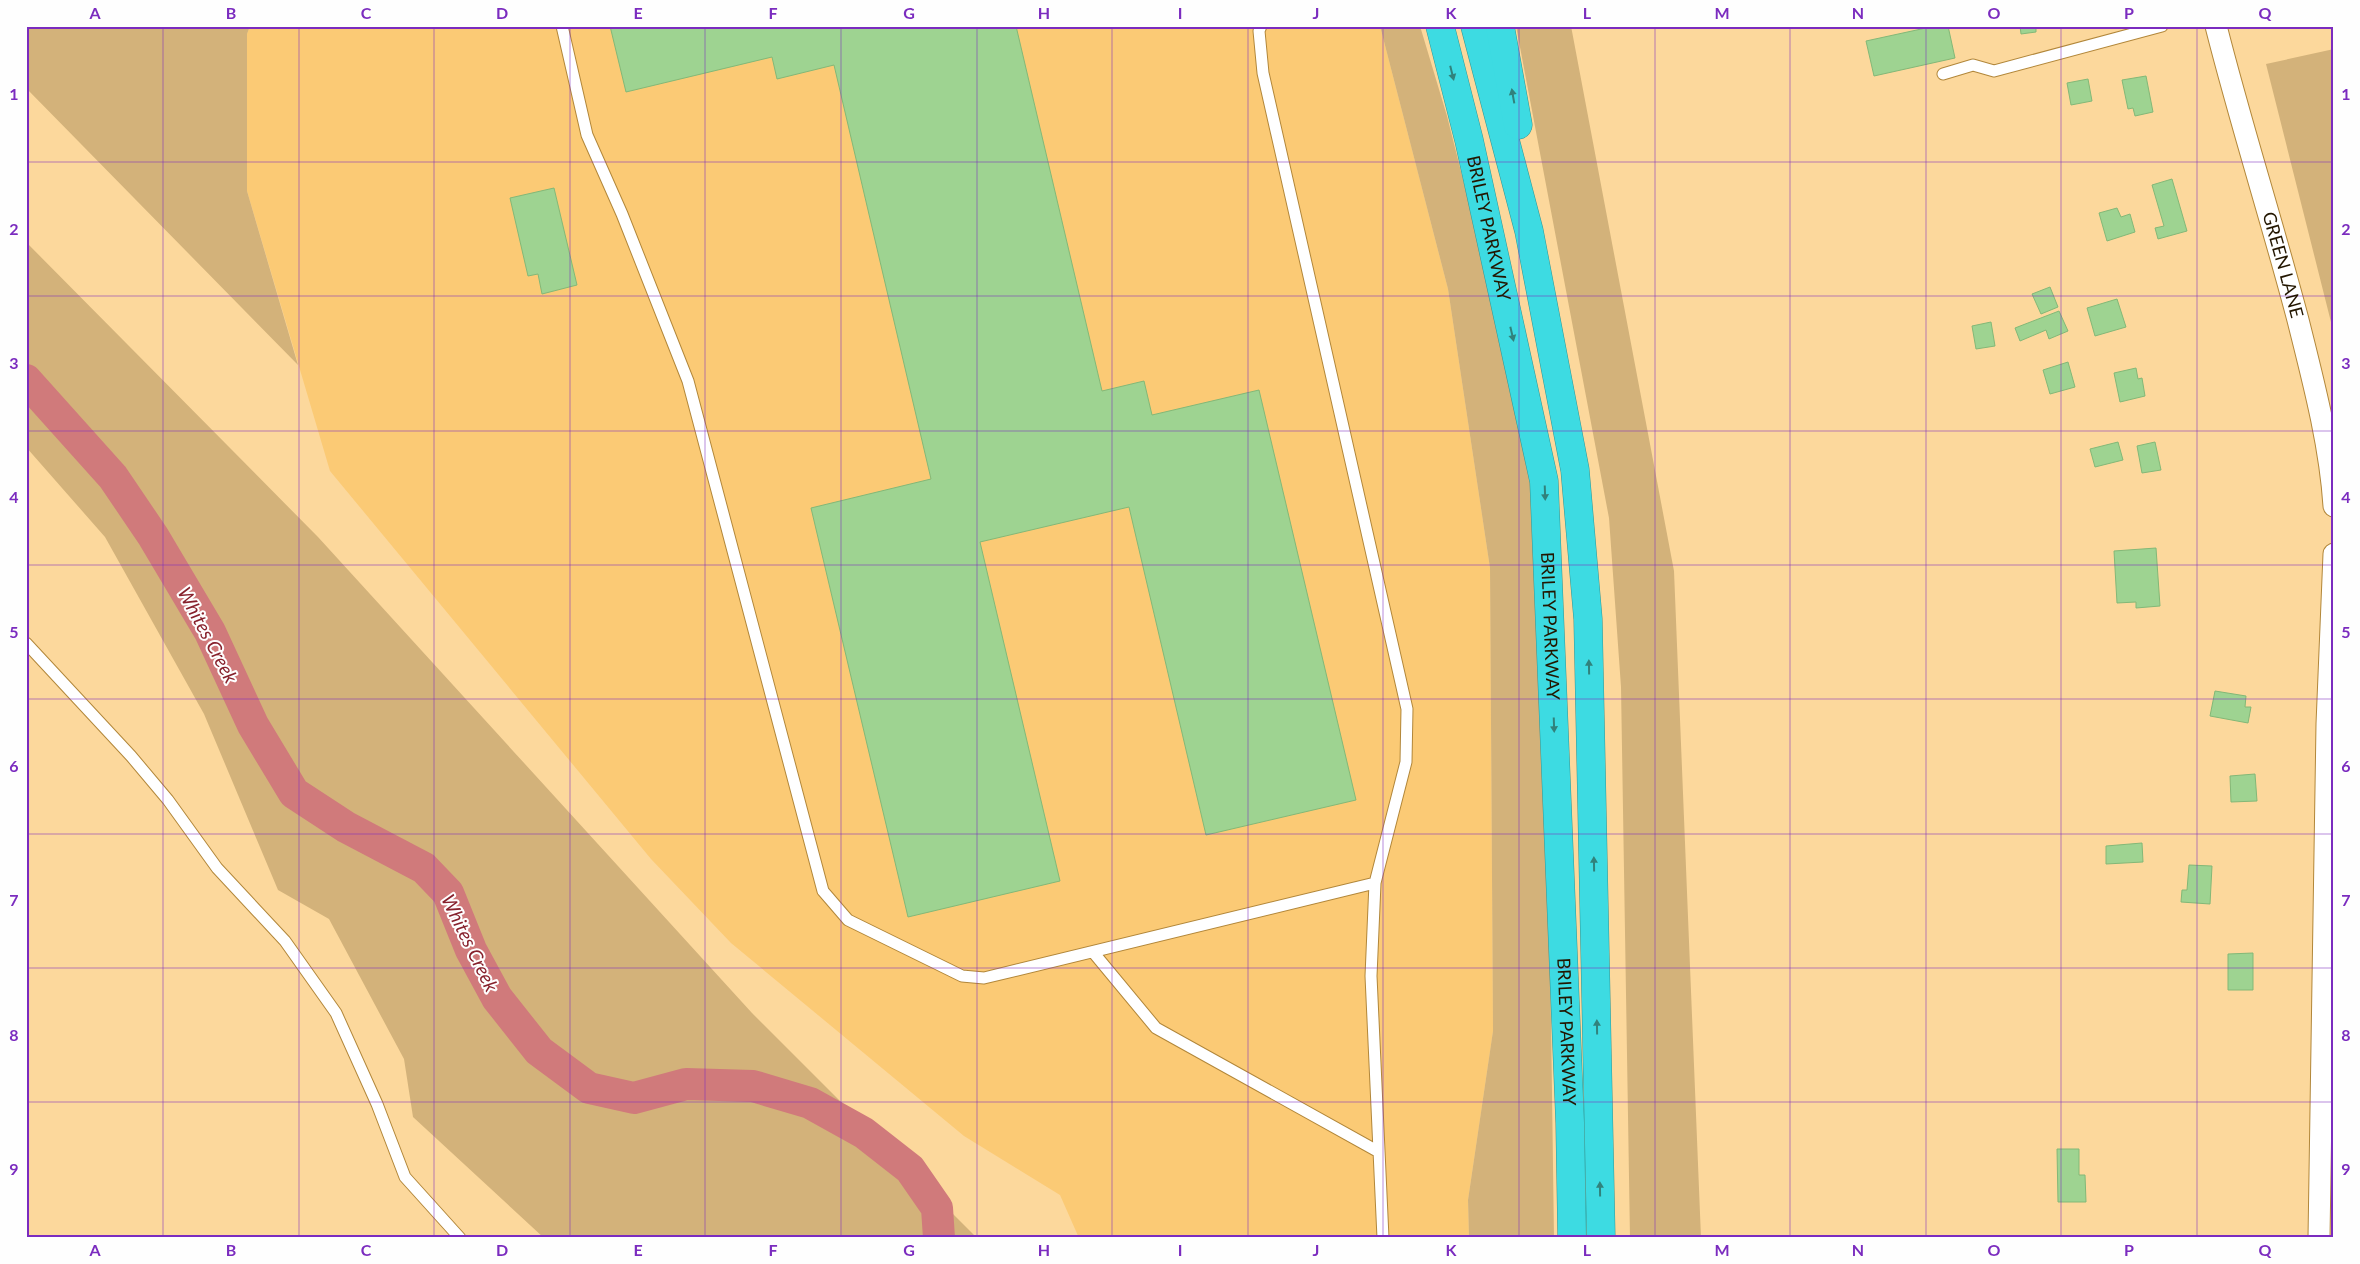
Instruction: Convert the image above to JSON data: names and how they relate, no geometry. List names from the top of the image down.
{
  "streets": {
    "highway": ["BRILEY PARKWAY"],
    "street": ["GREEN LANE"]
  },
  "water": ["Whites Creek"],
  "grid": {
    "columns": [
      "A",
      "B",
      "C",
      "D",
      "E",
      "F",
      "G",
      "H",
      "I",
      "J",
      "K",
      "L",
      "M",
      "N",
      "O",
      "P",
      "Q"
    ],
    "rows": [
      "1",
      "2",
      "3",
      "4",
      "5",
      "6",
      "7",
      "8",
      "9"
    ]
  }
}
